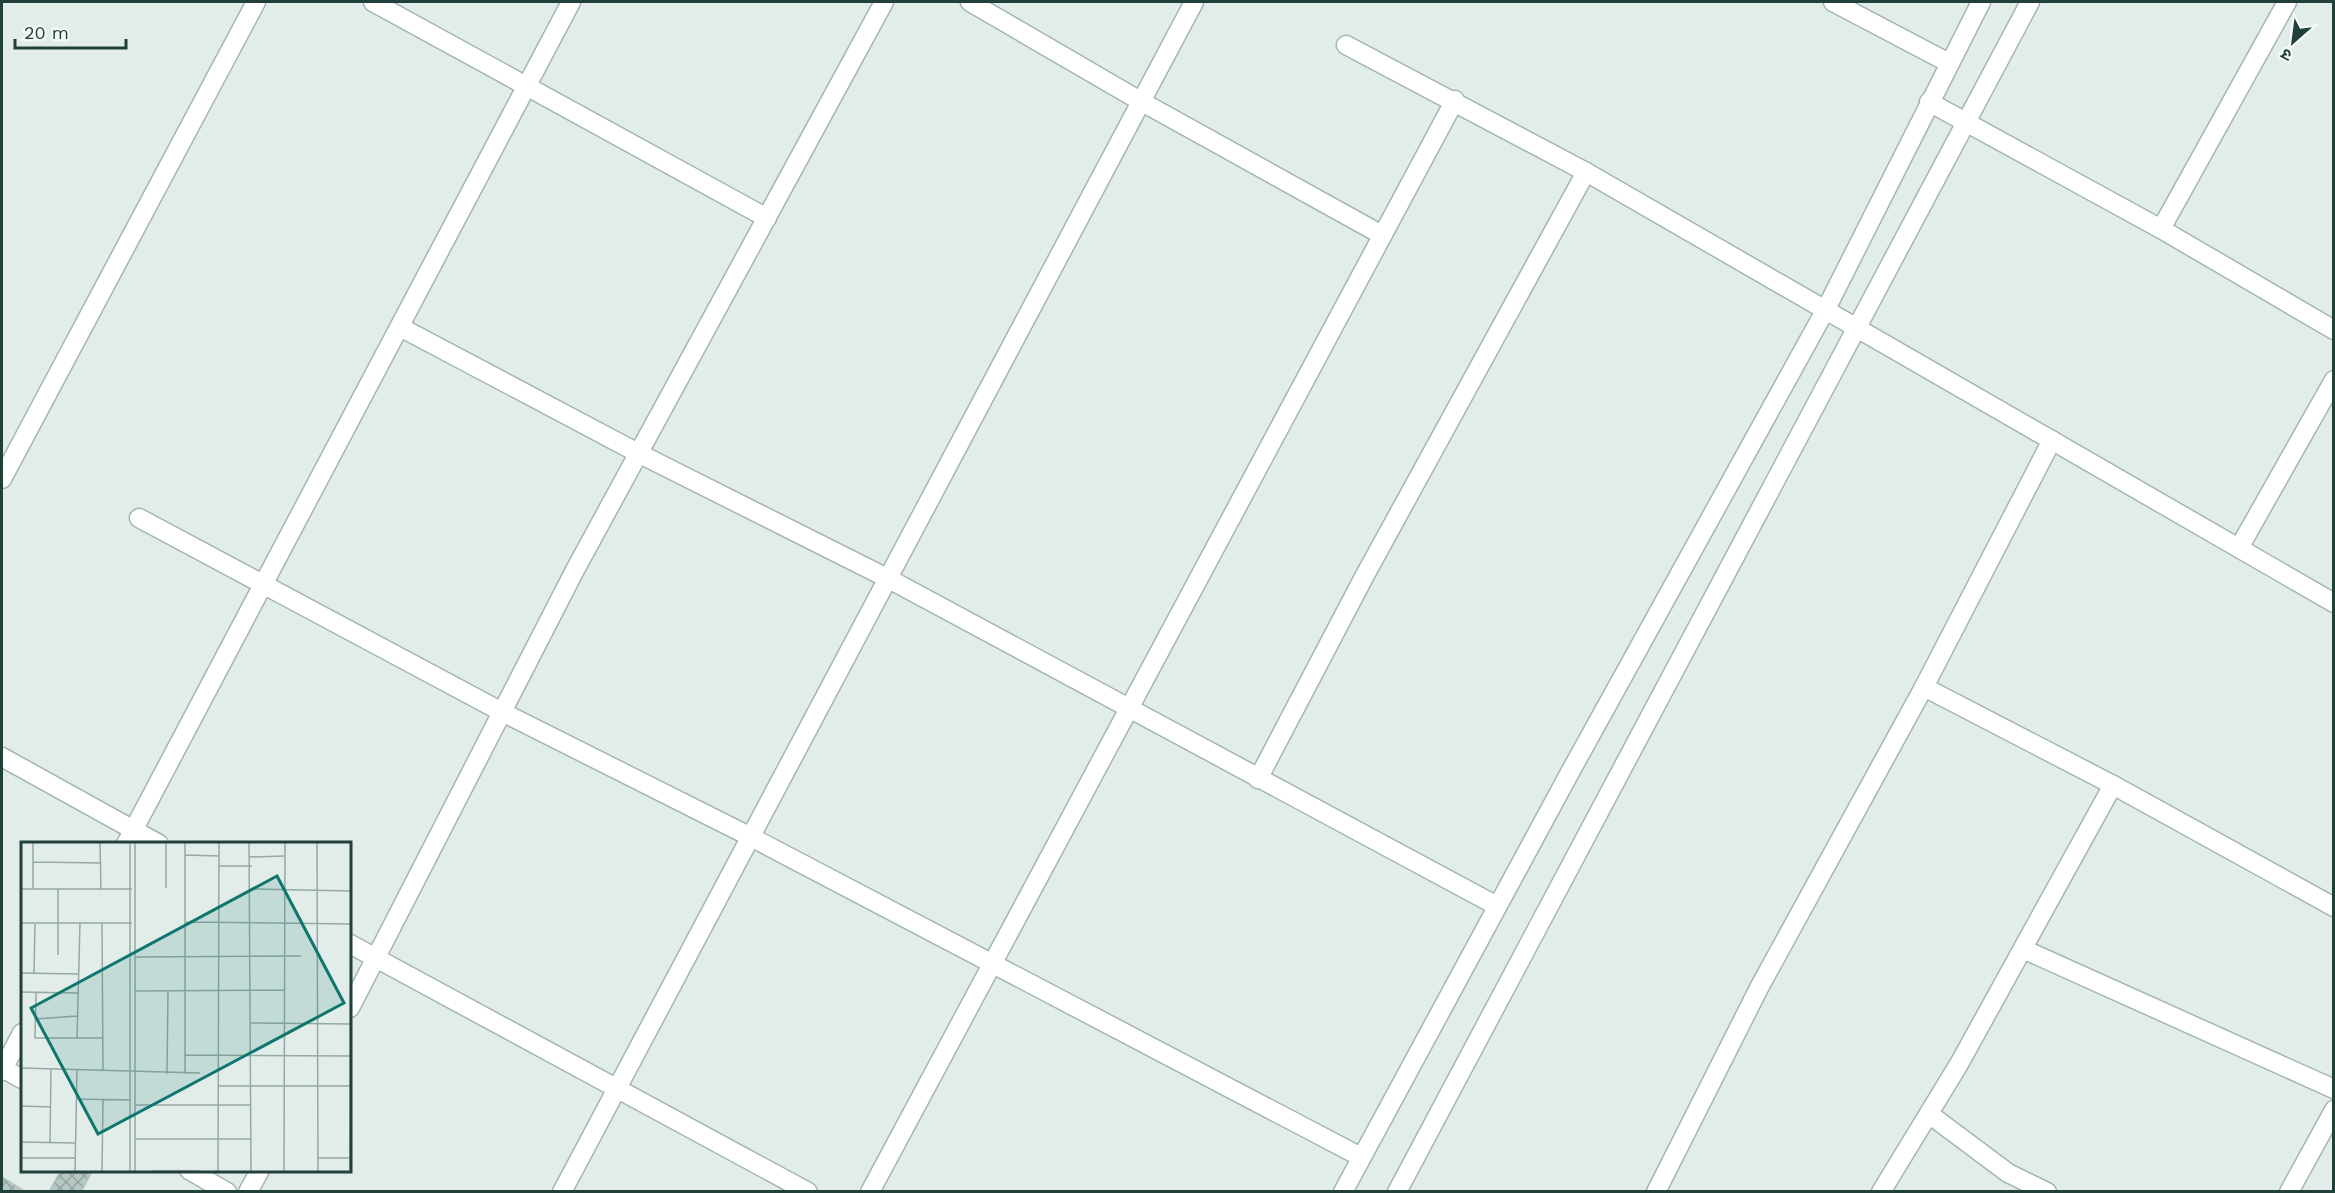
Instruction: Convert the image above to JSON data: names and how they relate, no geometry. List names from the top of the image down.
{
  "scale_bar": "20 m",
  "north": "bottom left"
}
